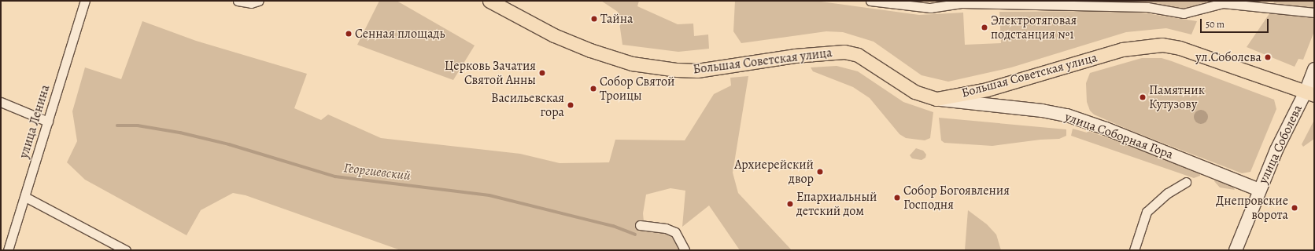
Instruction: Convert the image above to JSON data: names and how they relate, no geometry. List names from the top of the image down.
{
  "streets": {
    "main road": ["Большая Советская улица", "улица Соборная Гора", "улица Соболева"],
    "street": ["улица Ленина"]
  },
  "crossings": [
    ["Большая Советская улица", "улица Соборная Гора"],
    ["Большая Советская улица", "улица Соболева"],
    ["улица Соборная Гора", "улица Соболева"]
  ],
  "water": ["Георгиевский"],
  "places": [
    "Тайна",
    "Электротяговая подстанция №1",
    "Сенная площадь",
    "ул.Соболева",
    "Церковь Зачатия Святой Анны",
    "Собор Святой Троицы",
    "Памятник Кутузову",
    "Васильевская гора",
    "Архиерейский двор",
    "Собор Богоявления Господня",
    "Епархиальный детский дом",
    "Днепровские ворота"
  ],
  "scale_bar": "50 m"
}
